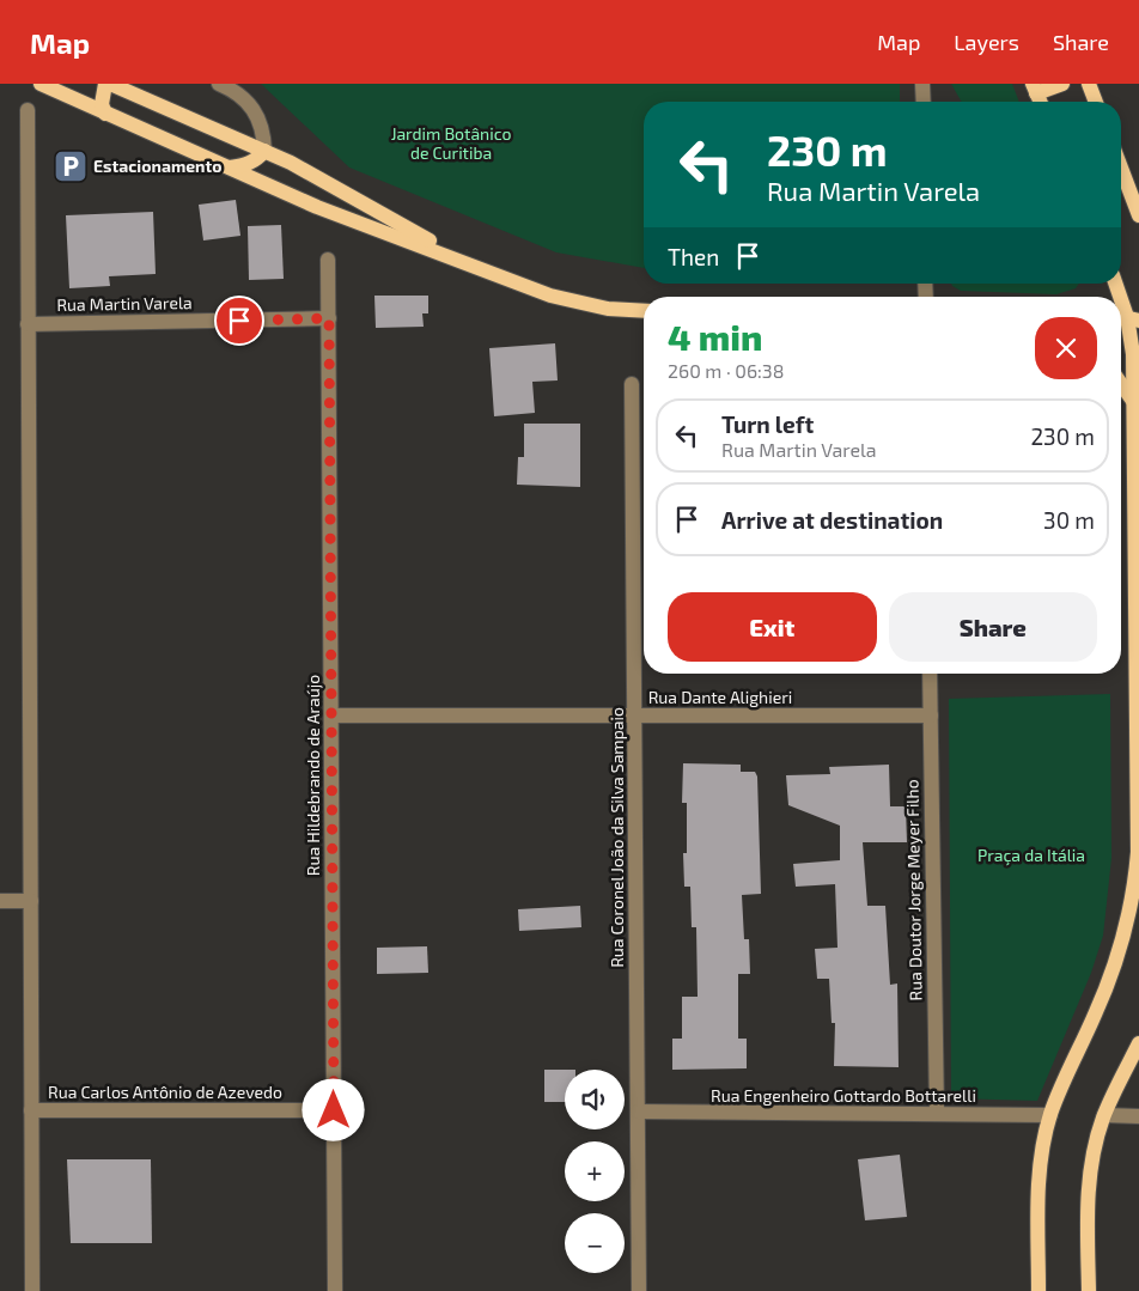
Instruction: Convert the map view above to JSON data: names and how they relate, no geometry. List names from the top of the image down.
{
  "streets": {
    "street": [
      "Rua Martin Varela",
      "Rua Dante Alighieri",
      "Rua Hildebrando de Araújo",
      "Rua Coronel João da Silva Sampaio",
      "Rua Doutor Jorge Meyer Filho",
      "Rua Carlos Antônio de Azevedo",
      "Rua Engenheiro Gottardo Bottarelli"
    ]
  },
  "crossings": [
    ["Rua Martin Varela", "Rua Hildebrando de Araújo"],
    ["Rua Dante Alighieri", "Rua Hildebrando de Araújo"],
    ["Rua Dante Alighieri", "Rua Coronel João da Silva Sampaio"],
    ["Rua Dante Alighieri", "Rua Doutor Jorge Meyer Filho"],
    ["Rua Hildebrando de Araújo", "Rua Carlos Antônio de Azevedo"],
    ["Rua Coronel João da Silva Sampaio", "Rua Engenheiro Gottardo Bottarelli"],
    ["Rua Doutor Jorge Meyer Filho", "Rua Engenheiro Gottardo Bottarelli"]
  ],
  "parks": ["Jardim Botânico de Curitiba", "Praça da Itália"],
  "places": {
    "parking": ["Estacionamento"]
  },
  "page": {
    "header": "Map",
    "nav": ["Map", "Layers", "Share"],
    "turn": ["230 m", "Rua Martin Varela"],
    "then": "Then",
    "heading": ["4 min", "260 m · 06:38"],
    "list": [
      {
        "name": "Turn left",
        "note": "Rua Martin Varela",
        "value": "230 m"
      },
      {
        "name": "Arrive at destination",
        "value": "30 m"
      }
    ],
    "buttons": ["Exit", "Share"],
    "map_buttons": ["+", "−"]
  }
}
